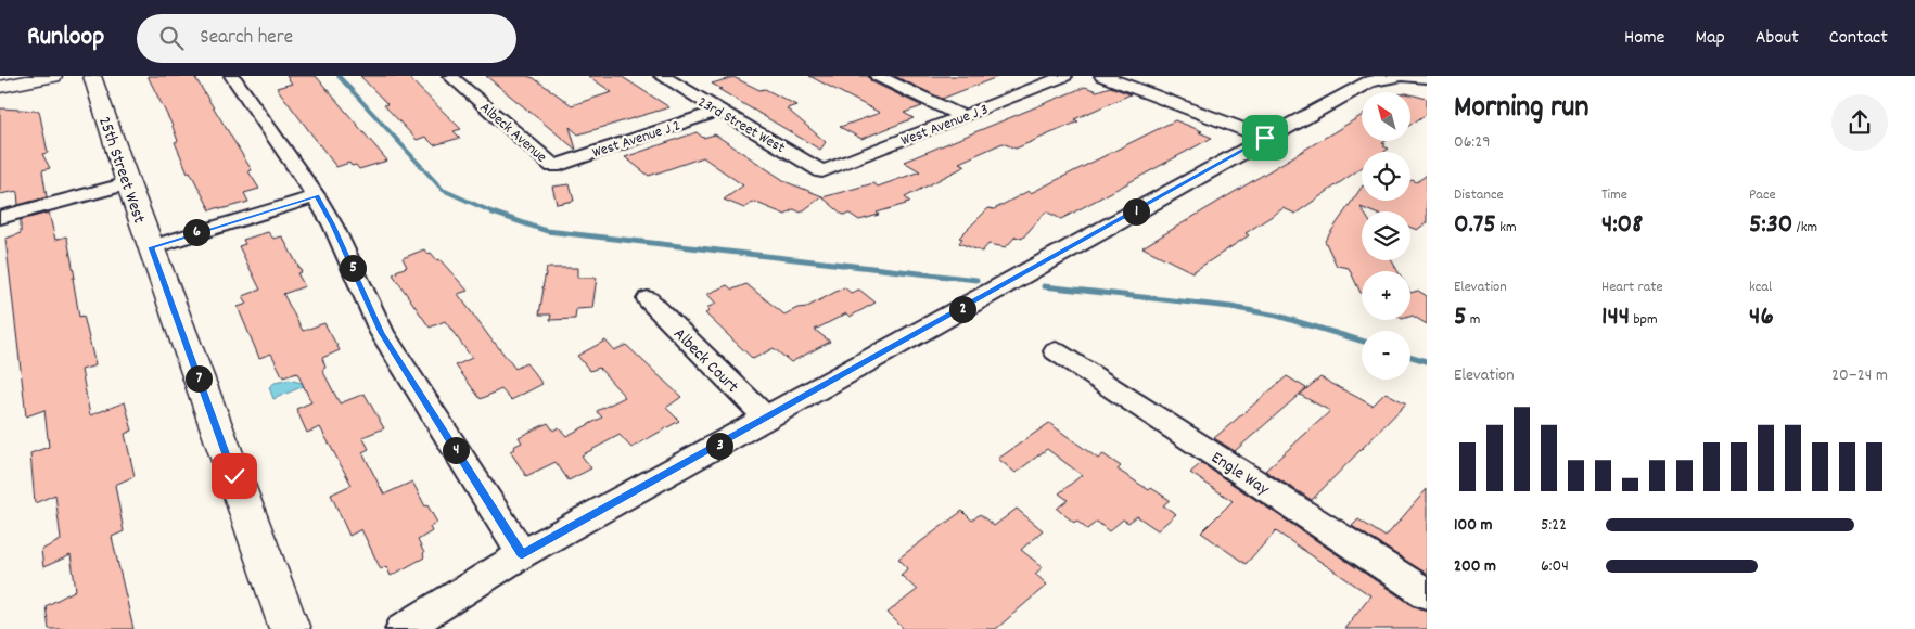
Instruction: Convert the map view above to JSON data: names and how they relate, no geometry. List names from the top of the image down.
{
  "streets": {
    "street": [
      "23rd Street West",
      "West Avenue J 3",
      "Albeck Avenue",
      "West Avenue J 2",
      "25th Street West",
      "Albeck Court",
      "Engle Way"
    ]
  },
  "crossings": [
    ["23rd Street West", "West Avenue J 3"],
    ["23rd Street West", "West Avenue J 2"],
    ["Albeck Avenue", "West Avenue J 2"]
  ],
  "north": "top left",
  "page": {
    "header": "Runloop",
    "search": "Search here",
    "nav": [
      "Home",
      "Map",
      "About",
      "Contact"
    ],
    "heading": ["Morning run", "06:29"],
    "map_buttons": ["+", "−"],
    "stats": [
      ["Distance", "0.75 km"],
      ["Time", "4:08"],
      ["Pace", "5:30 /km"],
      ["Elevation", "5 m"],
      ["Heart rate", "144 bpm"],
      ["kcal", "46"]
    ],
    "pins": [
      "1",
      "6",
      "5",
      "2",
      "7",
      "3",
      "4"
    ],
    "chart": ["Elevation", "20–24 m"],
    "list": [
      {
        "name": "100 m",
        "note": "5:22"
      },
      {
        "name": "200 m",
        "note": "6:04"
      }
    ]
  }
}
